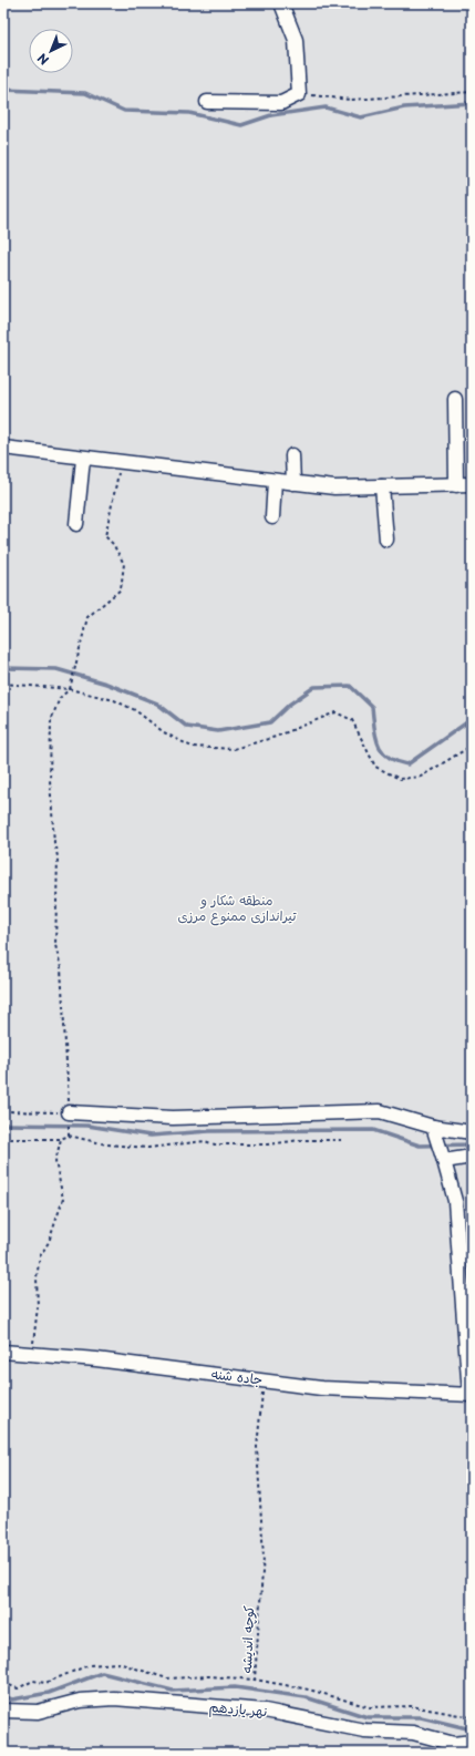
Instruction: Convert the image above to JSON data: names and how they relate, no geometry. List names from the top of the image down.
{
  "streets": {
    "street": ["جاده شنه", "نهر یازدهم"],
    "path": ["کوچه اندیشه"]
  },
  "crossings": [
    ["جاده شنه", "کوچه اندیشه"]
  ],
  "parks": ["منطقه شکار و تیراندازی ممنوع مرزی"],
  "north": "bottom left"
}
